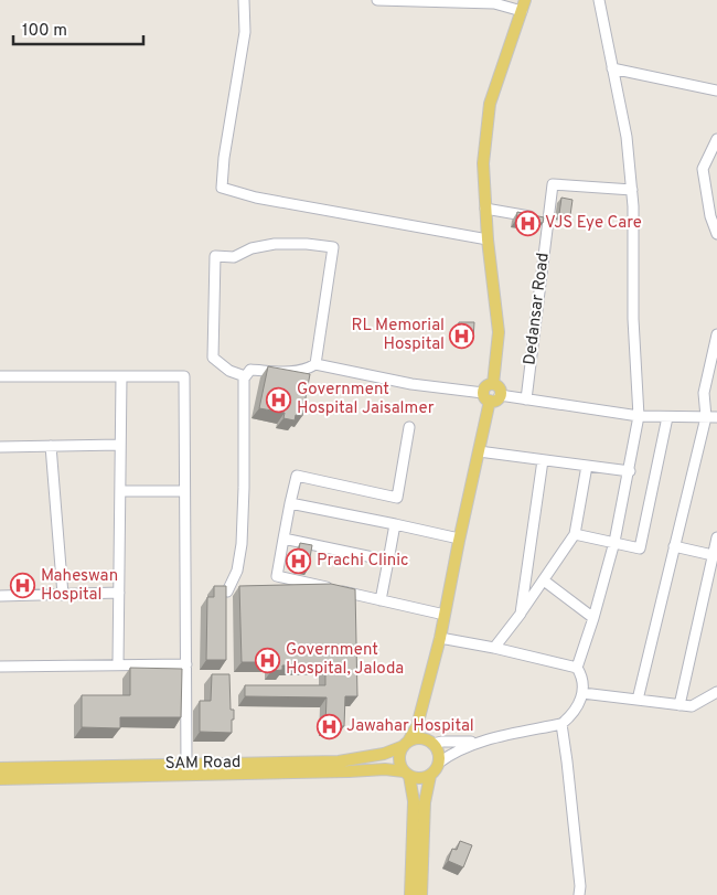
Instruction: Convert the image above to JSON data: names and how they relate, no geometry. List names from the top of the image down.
{
  "streets": {
    "main road": ["SAM Road"],
    "street": ["Dedansar Road"]
  },
  "places": {
    "hospital": [
      "VJS Eye Care",
      "RL Memorial Hospital",
      "Government Hospital Jaisalmer",
      "Prachi Clinic",
      "Maheswan Hospital",
      "Government Hospital, Jaloda",
      "Jawahar Hospital"
    ]
  },
  "scale_bar": "100 m"
}
